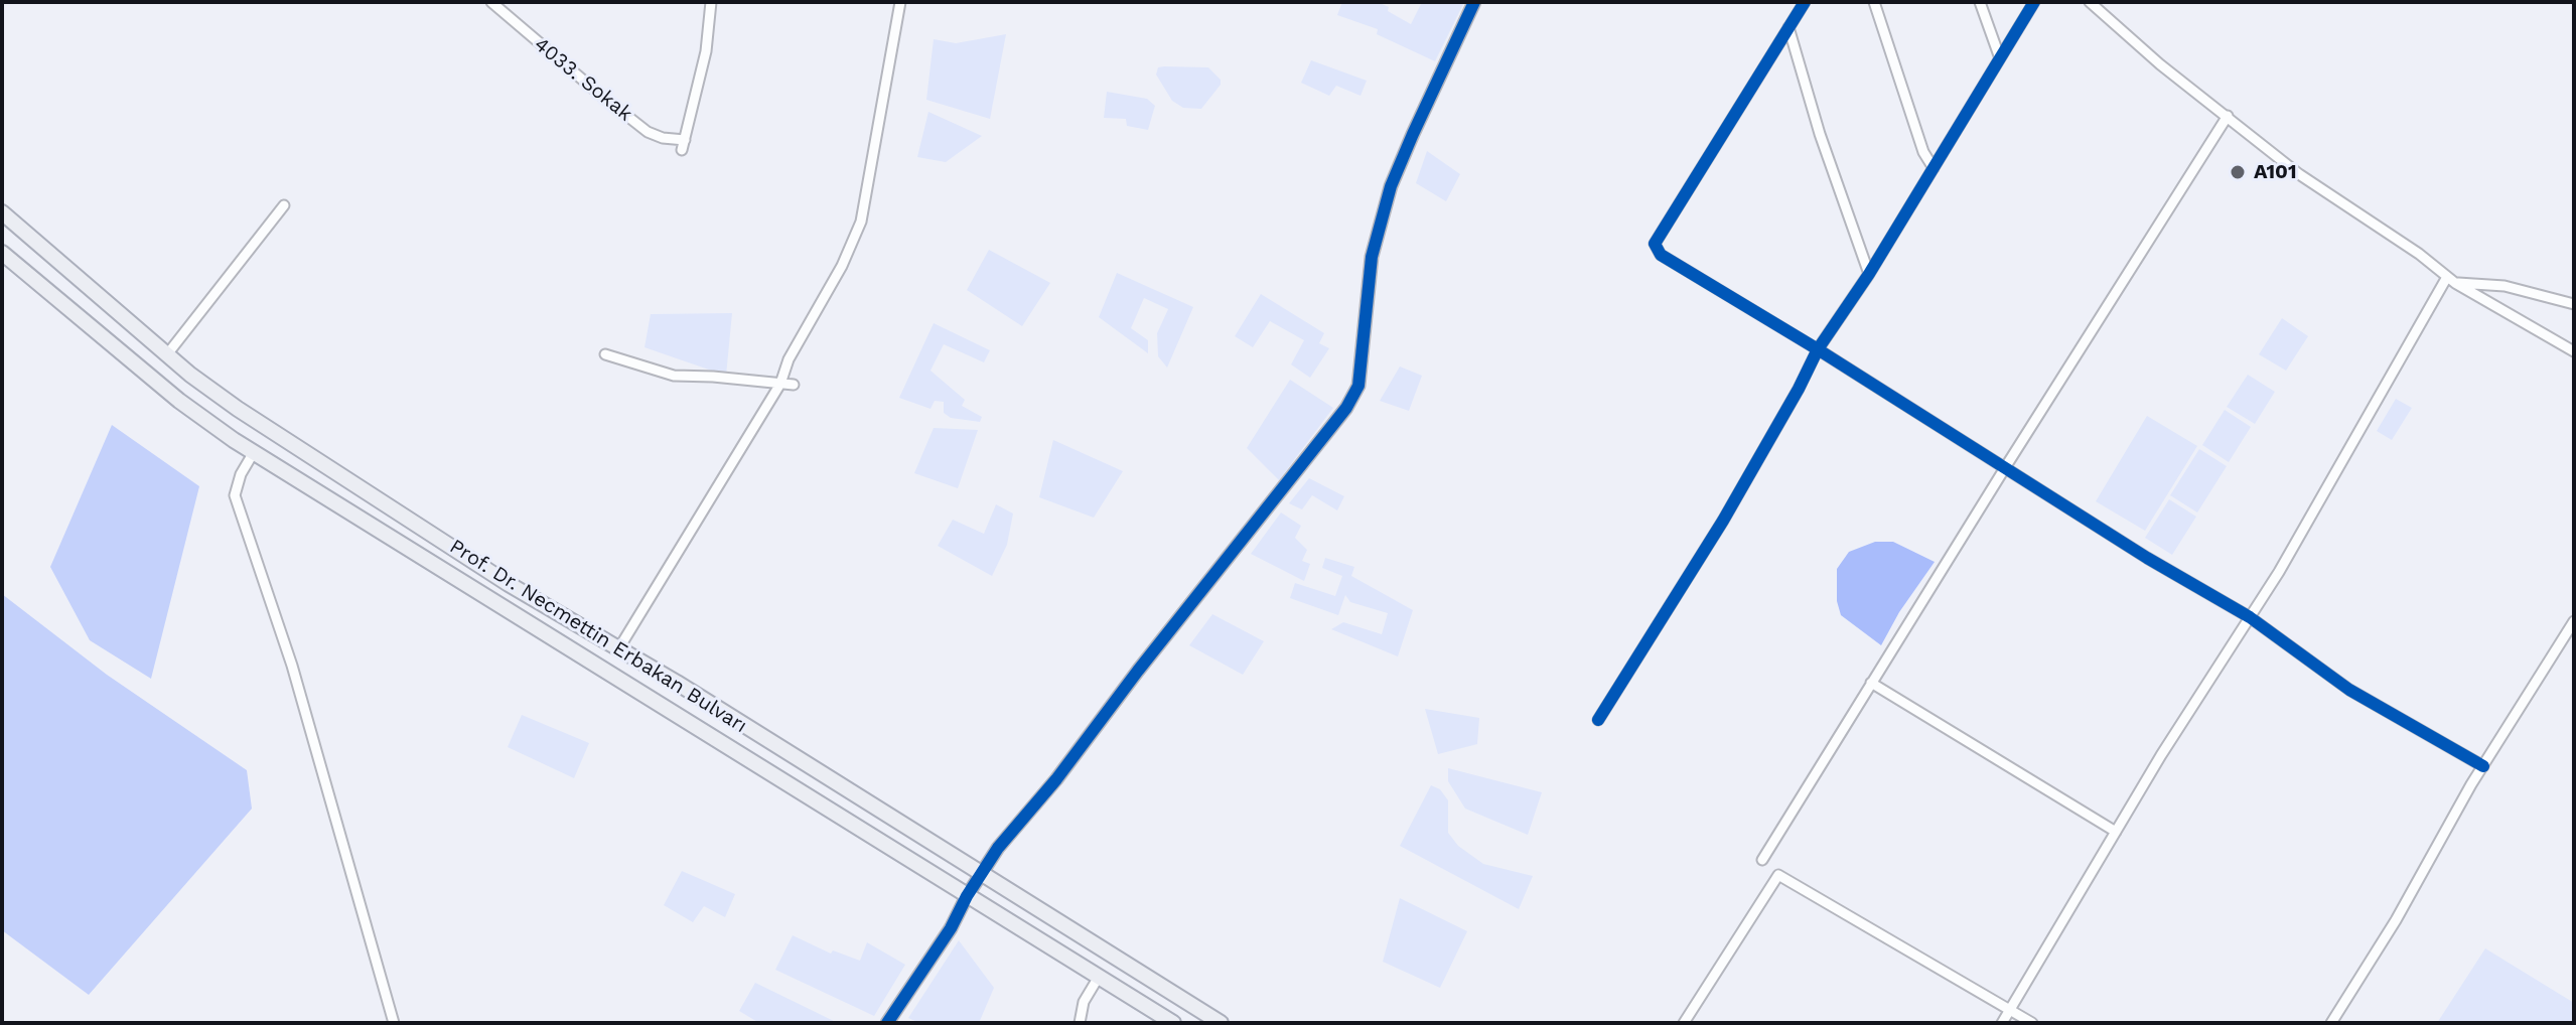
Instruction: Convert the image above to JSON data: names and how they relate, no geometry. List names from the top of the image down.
{
  "streets": {
    "main road": ["Prof. Dr. Necmettin Erbakan Bulvarı"],
    "street": ["4033. Sokak"]
  },
  "places": ["A101"]
}
